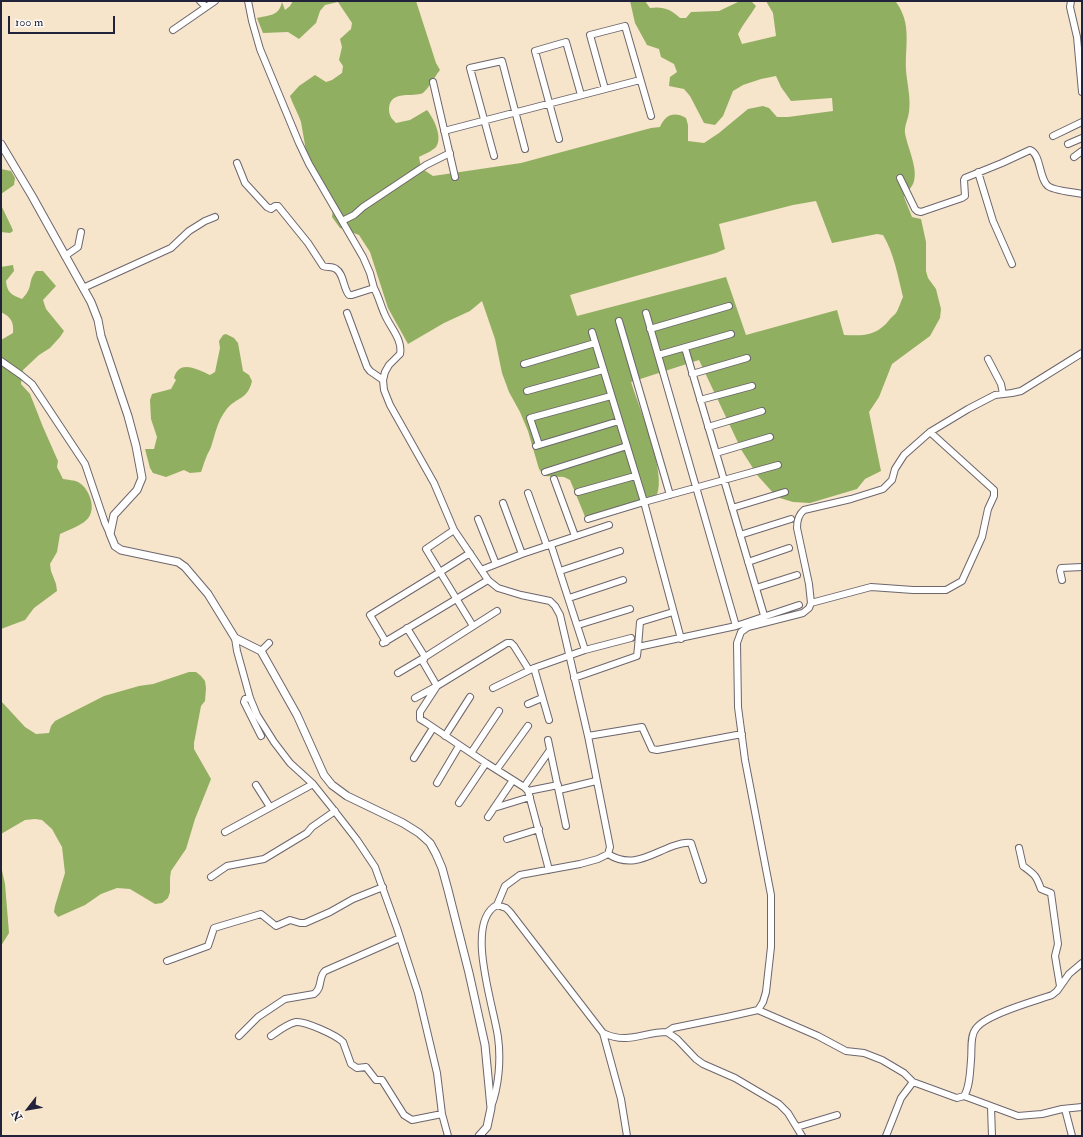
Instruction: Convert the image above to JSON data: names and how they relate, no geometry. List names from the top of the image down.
{
  "scale_bar": "100 m",
  "north": "bottom left"
}
